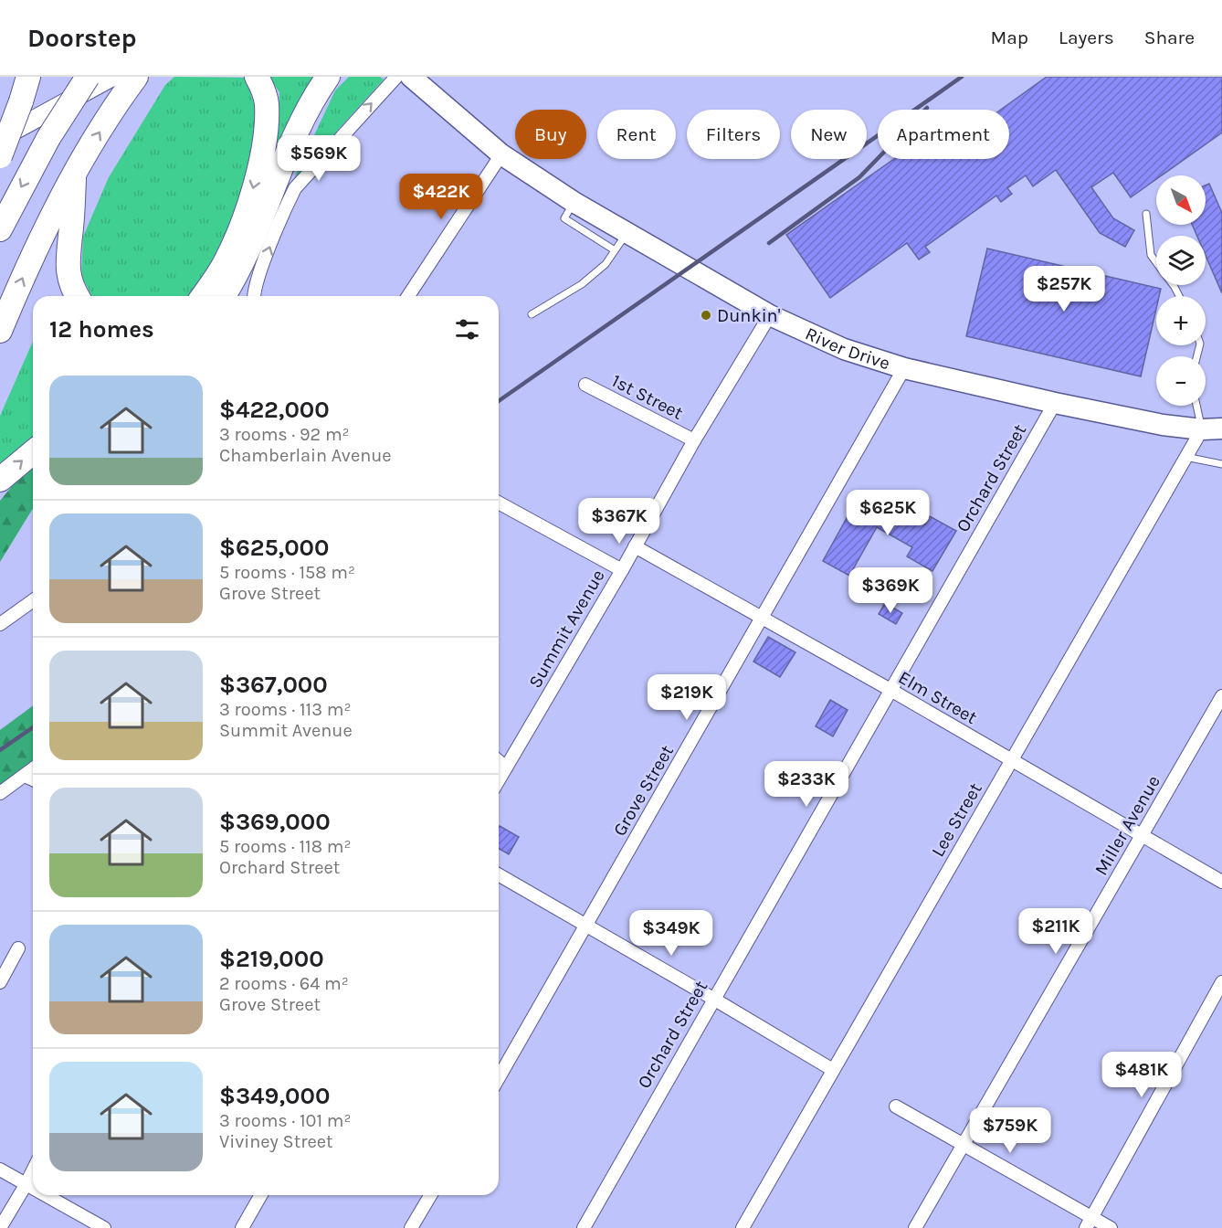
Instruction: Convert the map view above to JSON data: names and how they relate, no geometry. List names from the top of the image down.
{
  "streets": {
    "main road": ["River Drive"],
    "street": [
      "1st Street",
      "Orchard Street",
      "Summit Avenue",
      "Elm Street",
      "Grove Street",
      "Lee Street",
      "Miller Avenue"
    ]
  },
  "crossings": [
    ["River Drive", "Orchard Street"],
    ["River Drive", "Summit Avenue"],
    ["River Drive", "Grove Street"],
    ["River Drive", "Lee Street"],
    ["1st Street", "Summit Avenue"],
    ["Orchard Street", "Elm Street"],
    ["Summit Avenue", "Elm Street"],
    ["Elm Street", "Grove Street"],
    ["Elm Street", "Lee Street"],
    ["Elm Street", "Miller Avenue"]
  ],
  "places": ["Dunkin'"],
  "north": "bottom right",
  "page": {
    "header": "Doorstep",
    "nav": ["Map", "Layers", "Share"],
    "chip": [
      "Buy",
      "Rent",
      "Filters",
      "New",
      "Apartment"
    ],
    "price": [
      "$569K",
      "$422K",
      "$257K",
      "$625K",
      "$367K",
      "$369K",
      "$219K",
      "$233K",
      "$211K",
      "$349K",
      "$481K",
      "$759K"
    ],
    "map_buttons": ["+", "−"],
    "heading": "12 homes",
    "list": [
      {
        "name": "$422,000",
        "note": "3 rooms · 92 m² · Chamberlain Avenue"
      },
      {
        "name": "$625,000",
        "note": "5 rooms · 158 m² · Grove Street"
      },
      {
        "name": "$367,000",
        "note": "3 rooms · 113 m² · Summit Avenue"
      },
      {
        "name": "$369,000",
        "note": "5 rooms · 118 m² · Orchard Street"
      },
      {
        "name": "$219,000",
        "note": "2 rooms · 64 m² · Grove Street"
      },
      {
        "name": "$349,000",
        "note": "3 rooms · 101 m² · Viviney Street"
      }
    ]
  }
}
